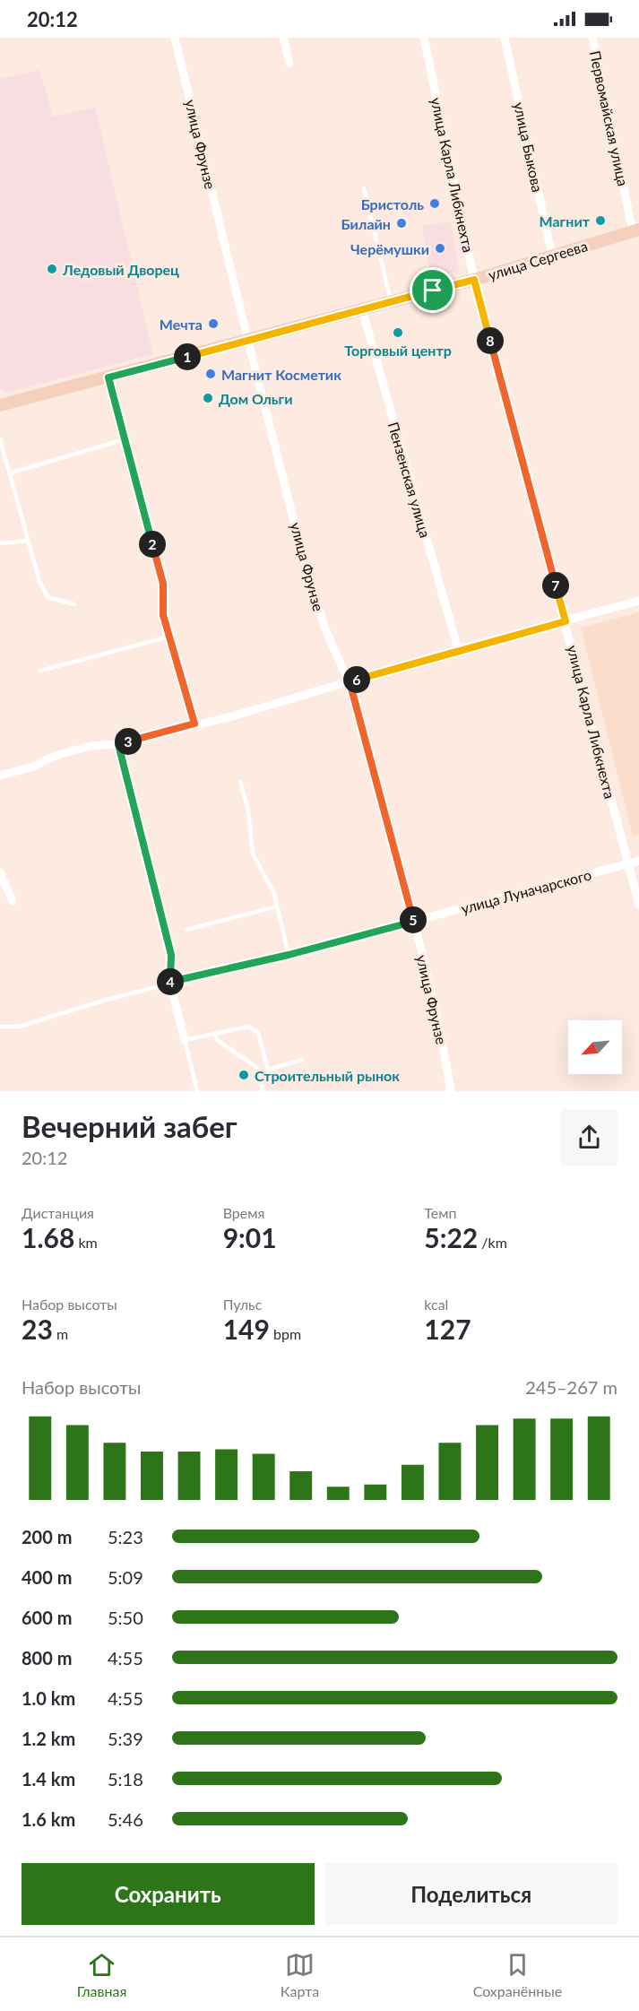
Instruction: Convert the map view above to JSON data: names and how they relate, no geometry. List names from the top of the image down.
{
  "streets": {
    "main road": ["улица Сергеева"],
    "street": [
      "Первомайская улица",
      "улица Фрунзе",
      "улица Быкова",
      "улица Карла Либкнехта",
      "Пензенская улица",
      "улица Луначарского"
    ]
  },
  "crossings": [
    ["Первомайская улица", "улица Сергеева"],
    ["улица Фрунзе", "улица Сергеева"],
    ["улица Фрунзе", "улица Луначарского"],
    ["улица Быкова", "улица Сергеева"],
    ["улица Карла Либкнехта", "улица Сергеева"],
    ["улица Карла Либкнехта", "улица Луначарского"],
    ["улица Сергеева", "Пензенская улица"]
  ],
  "places": [
    "Бристоль",
    "Магнит",
    "Билайн",
    "Черёмушки",
    "Ледовый Дворец",
    "Мечта",
    "Торговый центр",
    "Магнит Косметик",
    "Дом Ольги",
    "Строительный рынок"
  ],
  "north": "bottom left",
  "page": {
    "status": "20:12",
    "pins": [
      "8",
      "1",
      "2",
      "7",
      "6",
      "3",
      "5",
      "4"
    ],
    "heading": ["Вечерний забег", "20:12"],
    "stats": [
      ["Дистанция", "1.68 km"],
      ["Время", "9:01"],
      ["Темп", "5:22 /km"],
      ["Набор высоты", "23 m"],
      ["Пульс", "149 bpm"],
      ["kcal", "127"]
    ],
    "chart": ["Набор высоты", "245–267 m"],
    "list": [
      {
        "name": "200 m",
        "note": "5:23"
      },
      {
        "name": "400 m",
        "note": "5:09"
      },
      {
        "name": "600 m",
        "note": "5:50"
      },
      {
        "name": "800 m",
        "note": "4:55"
      },
      {
        "name": "1.0 km",
        "note": "4:55"
      },
      {
        "name": "1.2 km",
        "note": "5:39"
      },
      {
        "name": "1.4 km",
        "note": "5:18"
      },
      {
        "name": "1.6 km",
        "note": "5:46"
      }
    ],
    "buttons": ["Сохранить", "Поделиться"],
    "tabs": ["Главная", "Карта", "Сохранённые"]
  }
}
